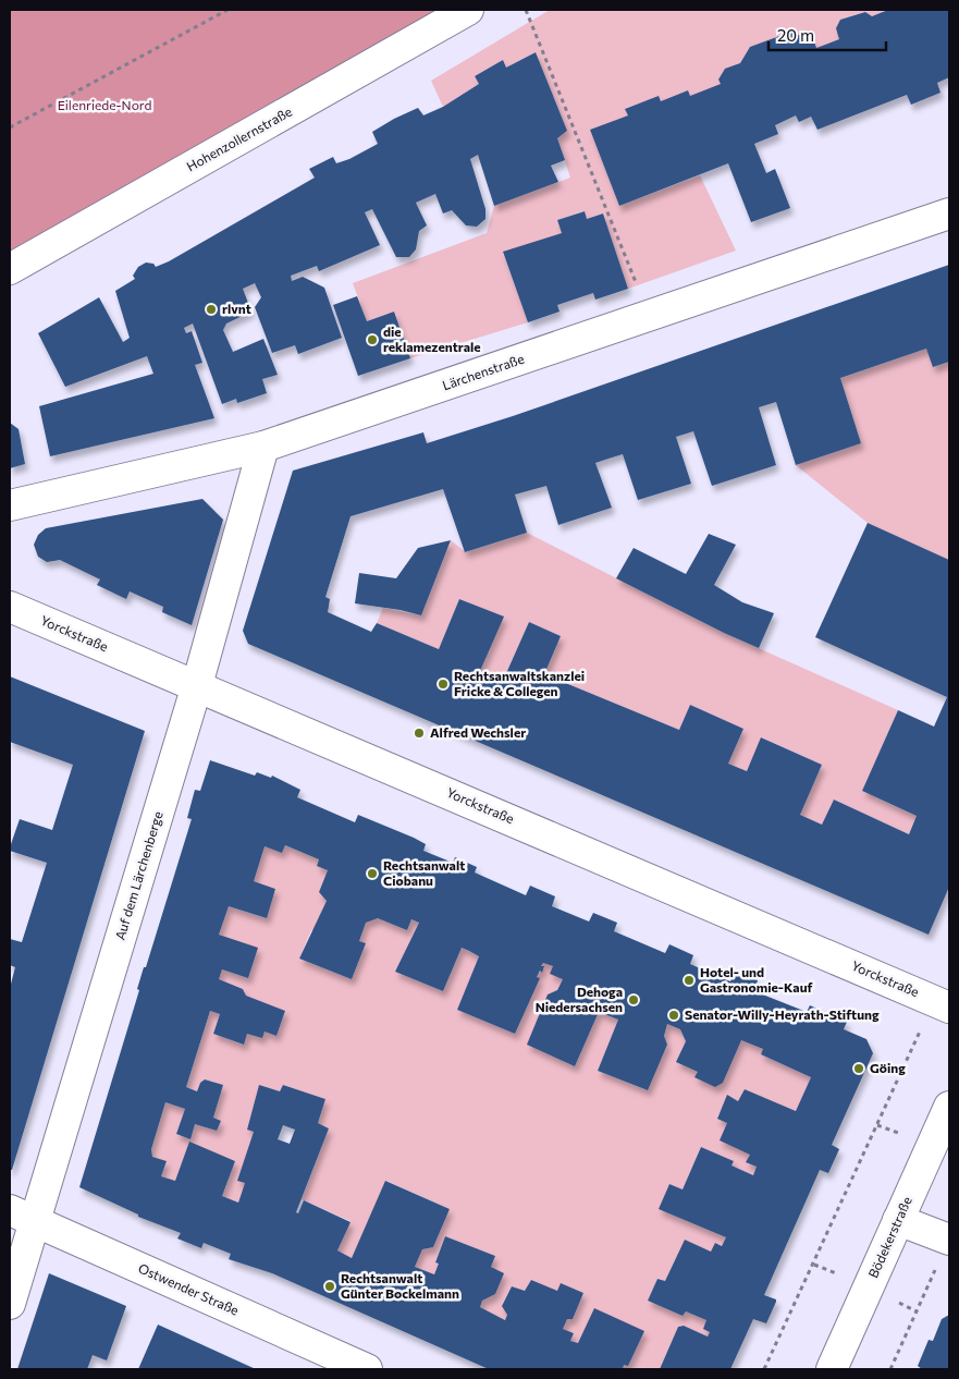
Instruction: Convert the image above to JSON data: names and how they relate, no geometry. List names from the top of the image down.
{
  "streets": {
    "street": [
      "Hohenzollernstraße",
      "Lärchenstraße",
      "Yorckstraße",
      "Auf dem Lärchenberge",
      "Bödekerstraße",
      "Ostwender Straße"
    ]
  },
  "crossings": [
    ["Lärchenstraße", "Auf dem Lärchenberge"],
    ["Yorckstraße", "Auf dem Lärchenberge"],
    ["Auf dem Lärchenberge", "Ostwender Straße"]
  ],
  "parks": ["Eilenriede-Nord"],
  "places": [
    "rlvnt",
    "die reklamezentrale",
    "Rechtsanwaltskanzlei Fricke & Collegen",
    "Alfred Wechsler",
    "Rechtsanwalt Ciobanu",
    "Hotel- und Gastronomie-Kauf",
    "Dehoga Niedersachsen",
    "Senator-Willy-Heyrath-Stiftung",
    "Göing",
    "Rechtsanwalt Günter Bockelmann"
  ],
  "scale_bar": "20 m"
}
